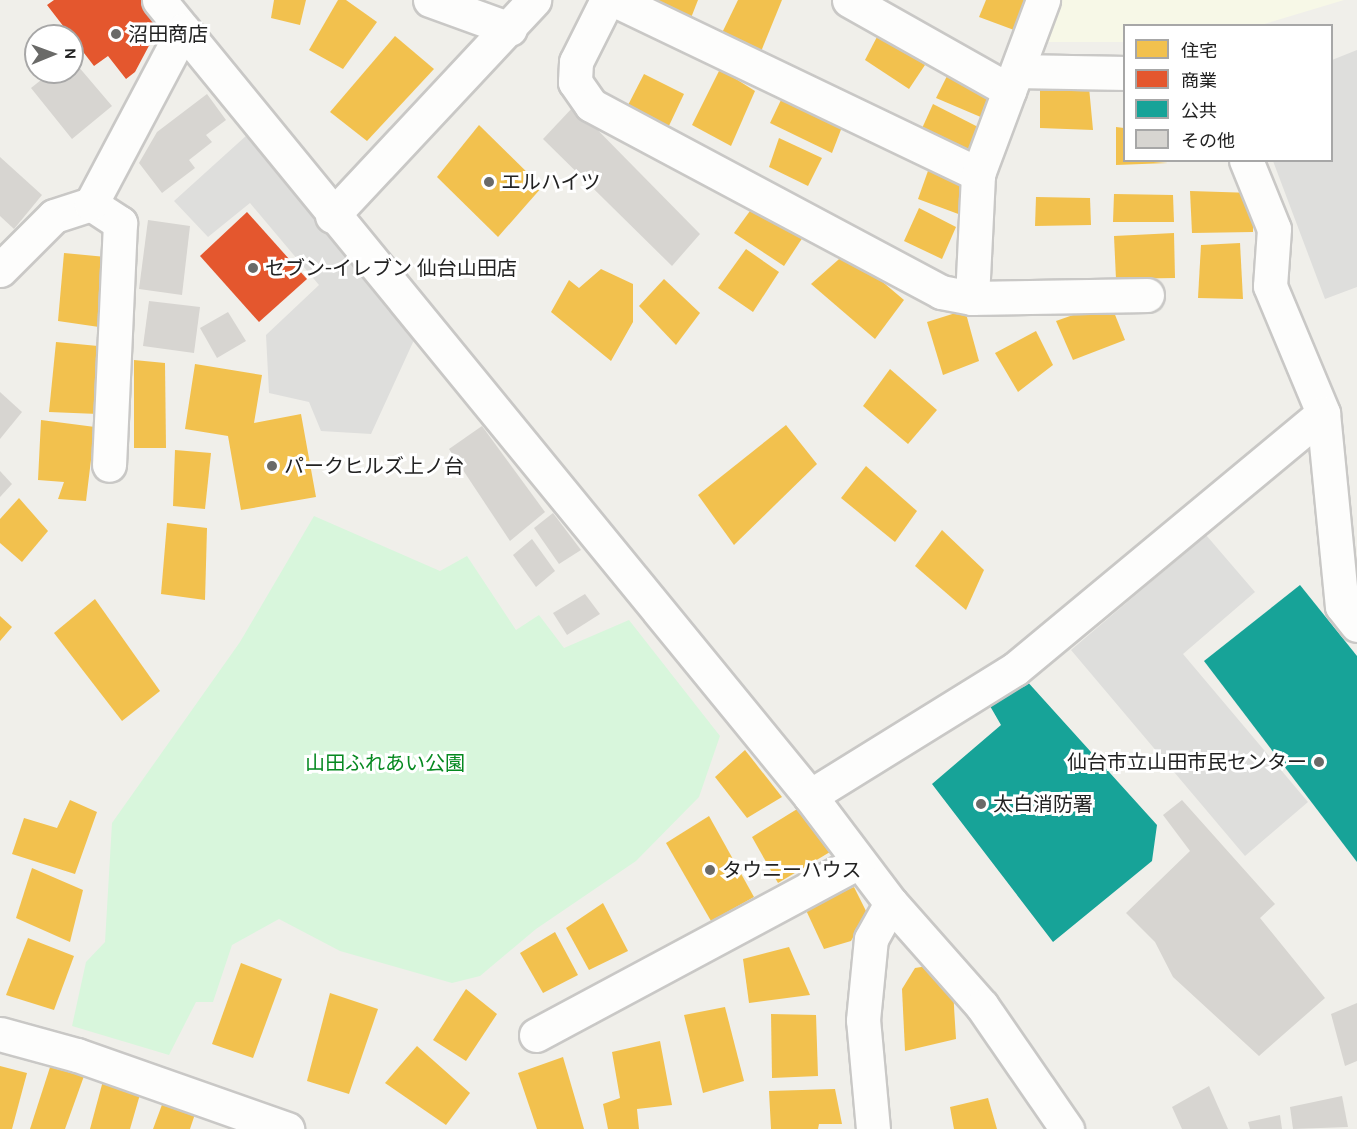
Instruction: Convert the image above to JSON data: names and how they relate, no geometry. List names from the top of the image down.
{
  "parks": ["山田ふれあい公園"],
  "places": [
    "沼田商店",
    "エルハイツ",
    "セブン-イレブン 仙台山田店",
    "パークヒルズ上ノ台",
    "仙台市立山田市民センター",
    "太白消防署",
    "タウニーハウス"
  ],
  "legend": [
    "住宅",
    "商業",
    "公共",
    "その他"
  ],
  "north": "right"
}
